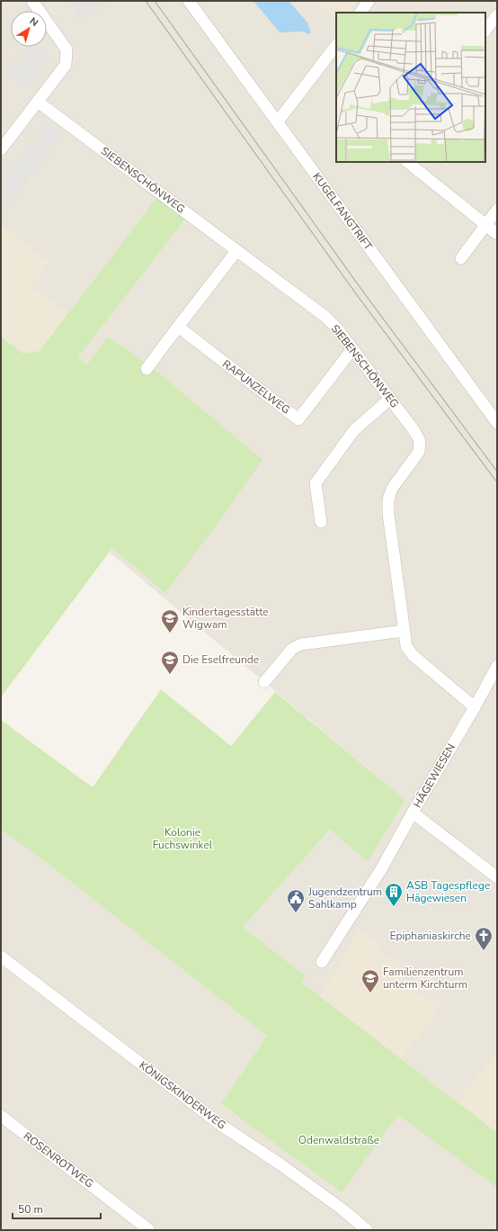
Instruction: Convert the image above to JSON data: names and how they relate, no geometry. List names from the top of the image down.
{
  "streets": {
    "street": [
      "SIEBENSCHÖNWEG",
      "KUGELFANGTRIFT",
      "RAPUNZELWEG",
      "HÄGEWIESEN",
      "KÖNIGSKINDERWEG",
      "ROSENROTWEG"
    ]
  },
  "crossings": [
    ["SIEBENSCHÖNWEG", "RAPUNZELWEG"],
    ["SIEBENSCHÖNWEG", "HÄGEWIESEN"]
  ],
  "parks": ["Kolonie Fuchswinkel", "Odenwaldstraße"],
  "places": {
    "school or university": ["Kindertagesstätte Wigwam", "Die Eselfreunde", "Familienzentrum unterm Kirchturm"],
    "building": ["ASB Tagespflege Hägewiesen"],
    "public building": ["Jugendzentrum Sahlkamp"],
    "church": ["Epiphaniaskirche"]
  },
  "scale_bar": "50 m",
  "north": "top right"
}
